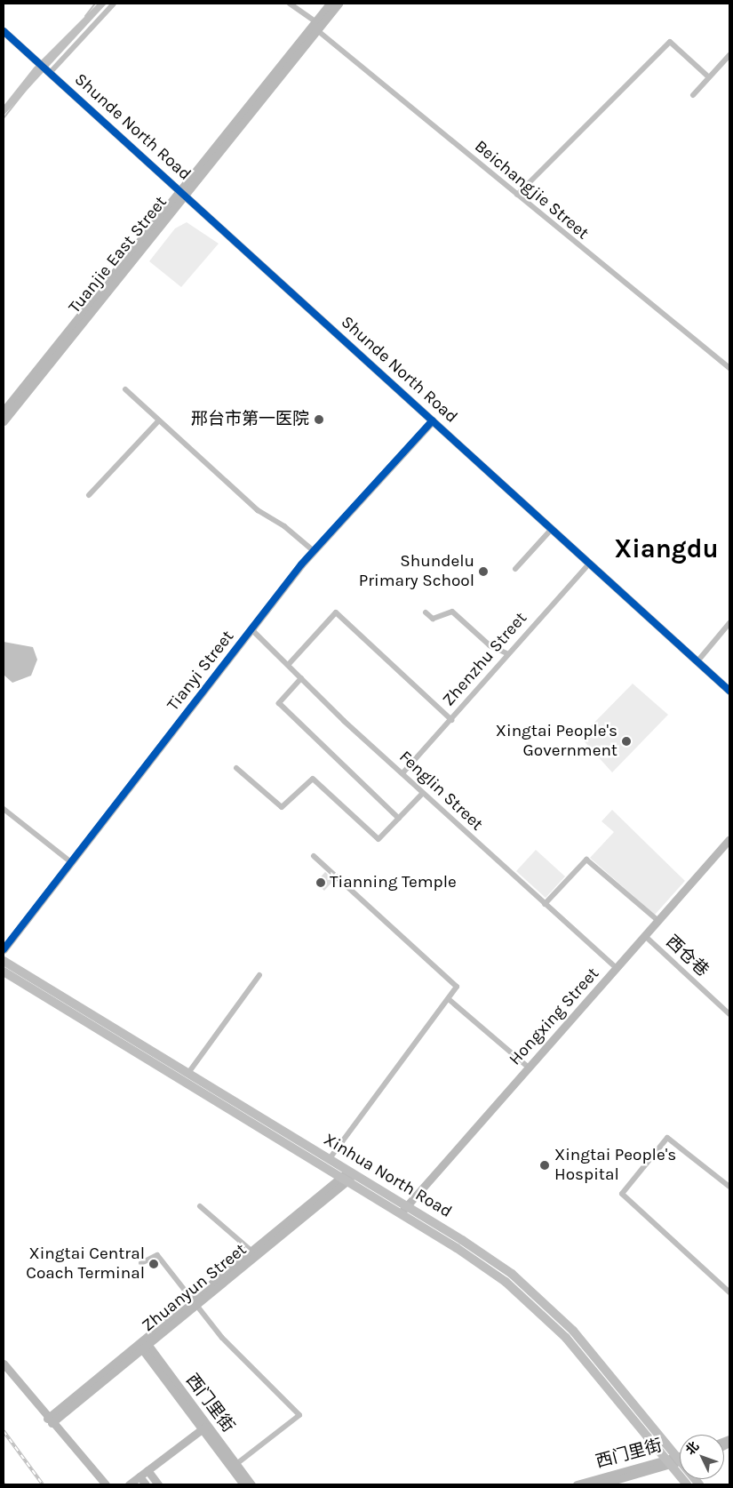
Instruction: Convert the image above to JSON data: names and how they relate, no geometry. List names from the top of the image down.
{
  "streets": {
    "main road": ["Xinhua North Road"],
    "street": [
      "Shunde North Road",
      "Beichangjie Street",
      "Tuanjie East Street",
      "Zhenzhu Street",
      "Tianyi Street",
      "Fenglin Street",
      "西仓巷",
      "Hongxing Street",
      "Zhuanyun Street",
      "西门里街"
    ]
  },
  "crossings": [
    ["Shunde North Road", "Tuanjie East Street"],
    ["Shunde North Road", "Zhenzhu Street"],
    ["Shunde North Road", "Tianyi Street"],
    ["Beichangjie Street", "Tuanjie East Street"],
    ["Zhenzhu Street", "Fenglin Street"],
    ["Tianyi Street", "Fenglin Street"],
    ["Fenglin Street", "Hongxing Street"],
    ["西仓巷", "Hongxing Street"],
    ["Hongxing Street", "Xinhua North Road"],
    ["Xinhua North Road", "Zhuanyun Street"],
    ["Xinhua North Road", "西门里街"]
  ],
  "districts": ["Xiangdu"],
  "places": [
    "邢台市第一医院",
    "Shundelu Primary School",
    "Xingtai People's Government",
    "Tianning Temple",
    "Xingtai People's Hospital",
    "Xingtai Central Coach Terminal"
  ],
  "north": "top left"
}
